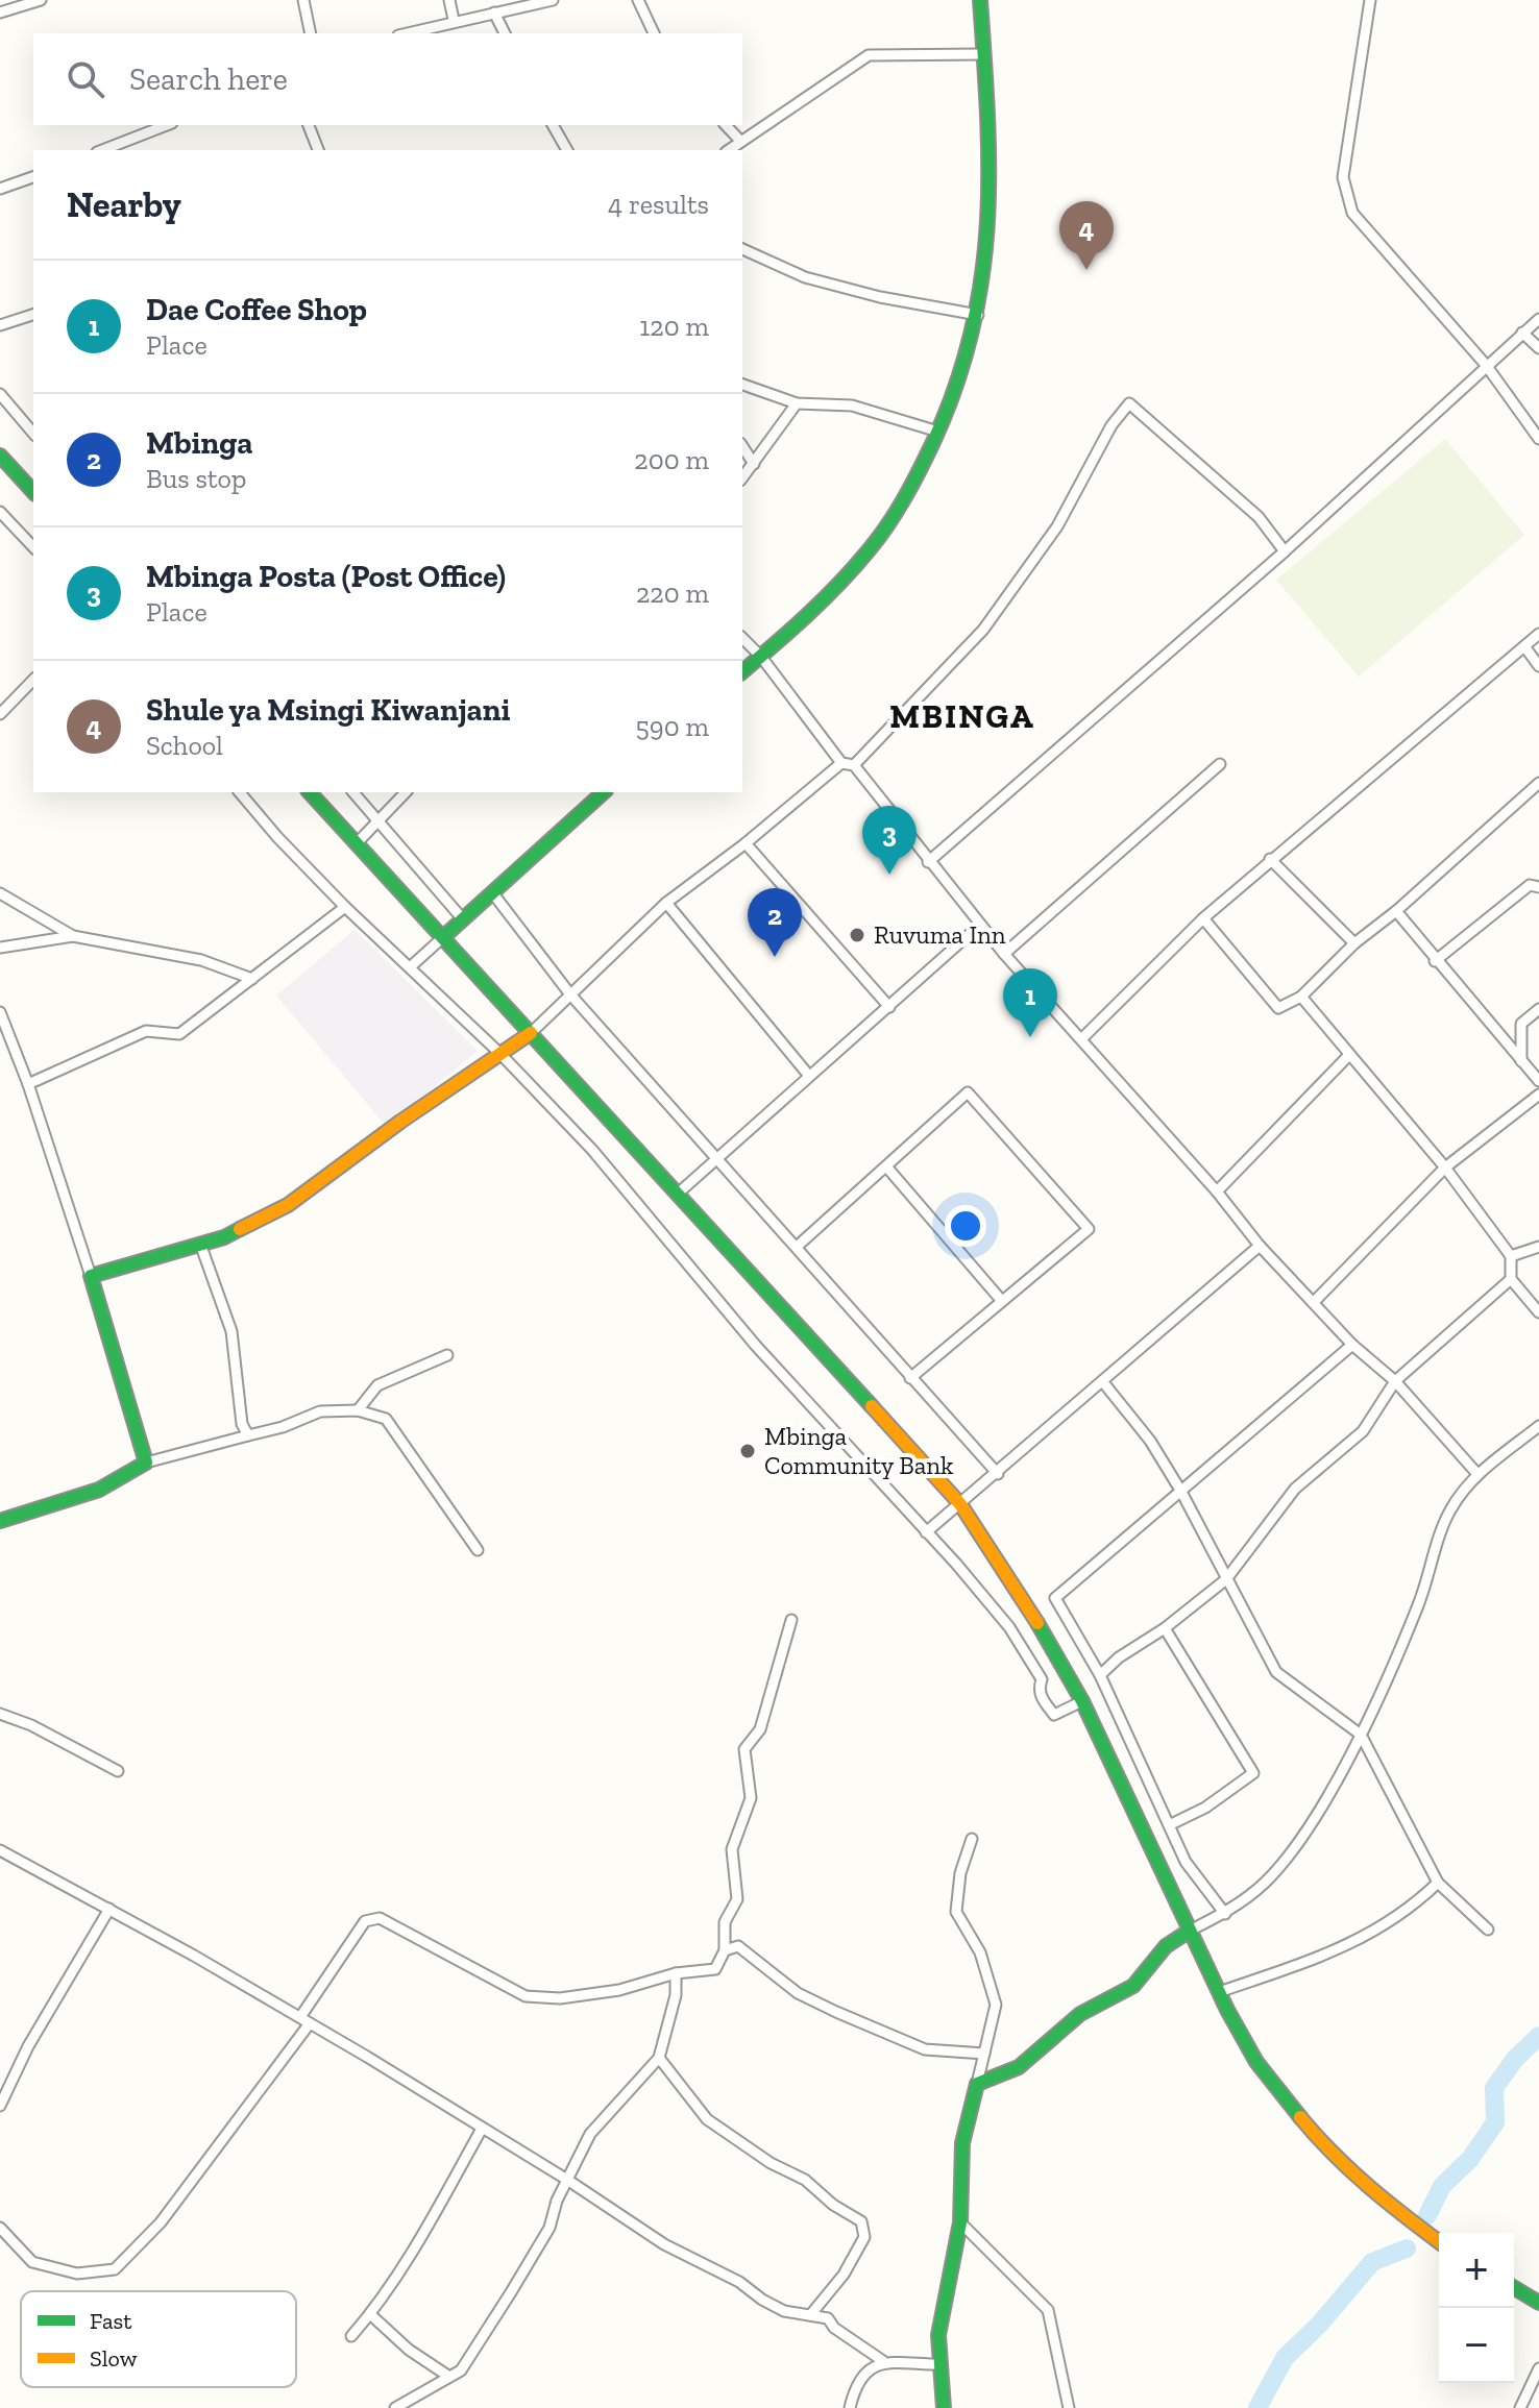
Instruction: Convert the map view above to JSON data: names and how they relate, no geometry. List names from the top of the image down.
{
  "districts": ["MBINGA"],
  "places": ["Ruvuma Inn", "Mbinga Community Bank"],
  "legend": ["Fast", "Slow"],
  "page": {
    "search": "Search here",
    "heading": ["Nearby", "4 results"],
    "pins": [
      "4",
      "3",
      "2",
      "1"
    ],
    "list": [
      {
        "mark": "1",
        "name": "Dae Coffee Shop",
        "note": "Place",
        "value": "120 m"
      },
      {
        "mark": "2",
        "name": "Mbinga",
        "note": "Bus stop",
        "value": "200 m"
      },
      {
        "mark": "3",
        "name": "Mbinga Posta (Post Office)",
        "note": "Place",
        "value": "220 m"
      },
      {
        "mark": "4",
        "name": "Shule ya Msingi Kiwanjani",
        "note": "School",
        "value": "590 m"
      }
    ],
    "map_buttons": ["+", "−"]
  }
}
